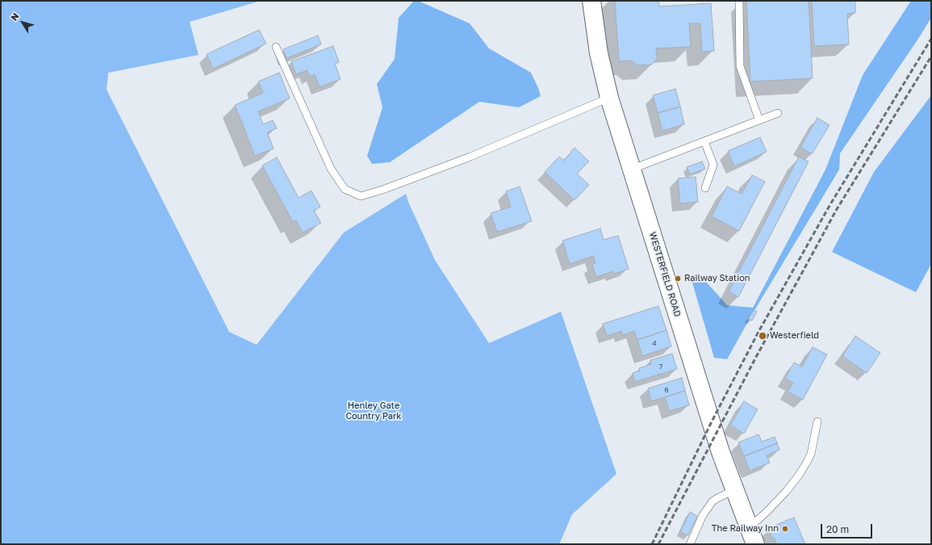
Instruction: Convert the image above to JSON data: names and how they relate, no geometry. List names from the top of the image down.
{
  "streets": {
    "main road": ["WESTERFIELD ROAD"]
  },
  "parks": ["Henley Gate Country Park"],
  "places": ["Railway Station", "Westerfield", "The Railway Inn"],
  "house_numbers": ["4", "7", "6"],
  "scale_bar": "20 m",
  "north": "top left"
}
